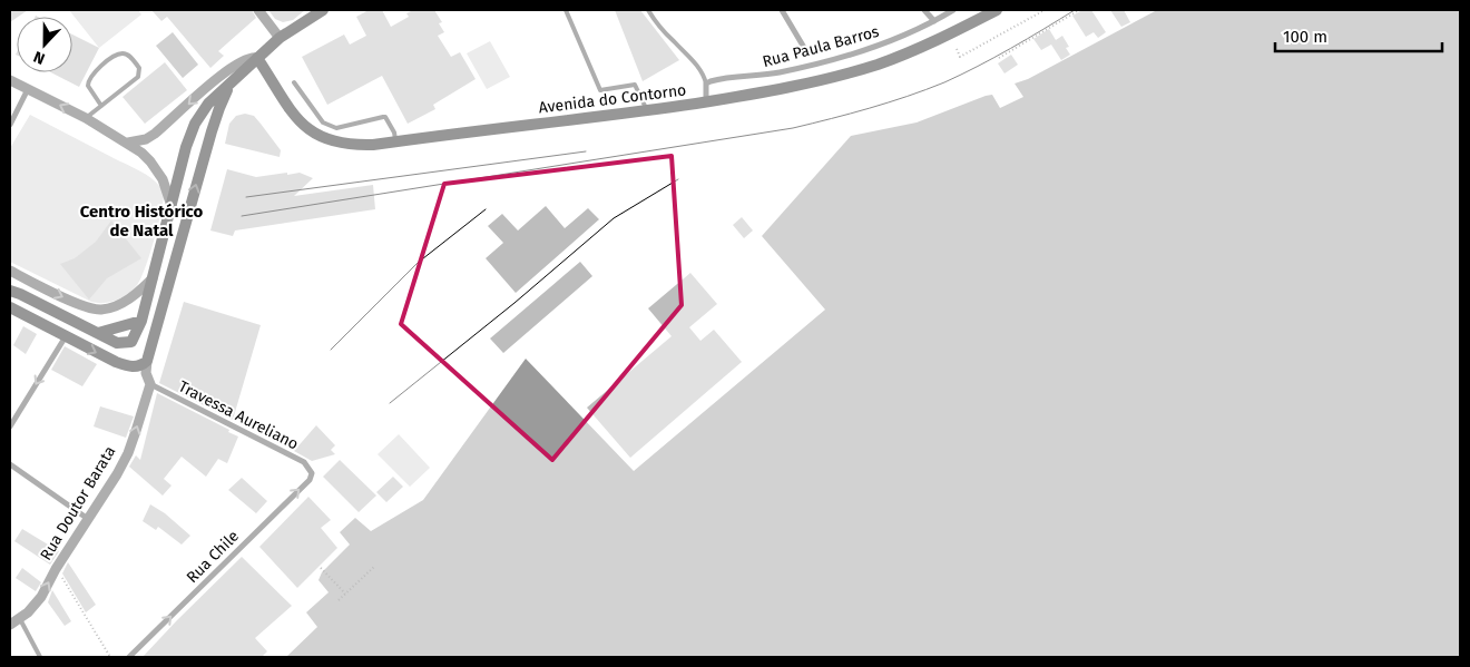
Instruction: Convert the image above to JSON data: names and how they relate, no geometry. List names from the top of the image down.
{
  "streets": {
    "main road": ["Avenida do Contorno"],
    "street": [
      "Rua Paula Barros",
      "Travessa Aureliano",
      "Rua Doutor Barata",
      "Rua Chile"
    ]
  },
  "crossings": [
    ["Travessa Aureliano", "Rua Doutor Barata"],
    ["Travessa Aureliano", "Rua Chile"]
  ],
  "one_way": ["Rua Doutor Barata", "Rua Chile"],
  "districts": ["Centro Histórico de Natal"],
  "scale_bar": "100 m",
  "north": "bottom"
}
